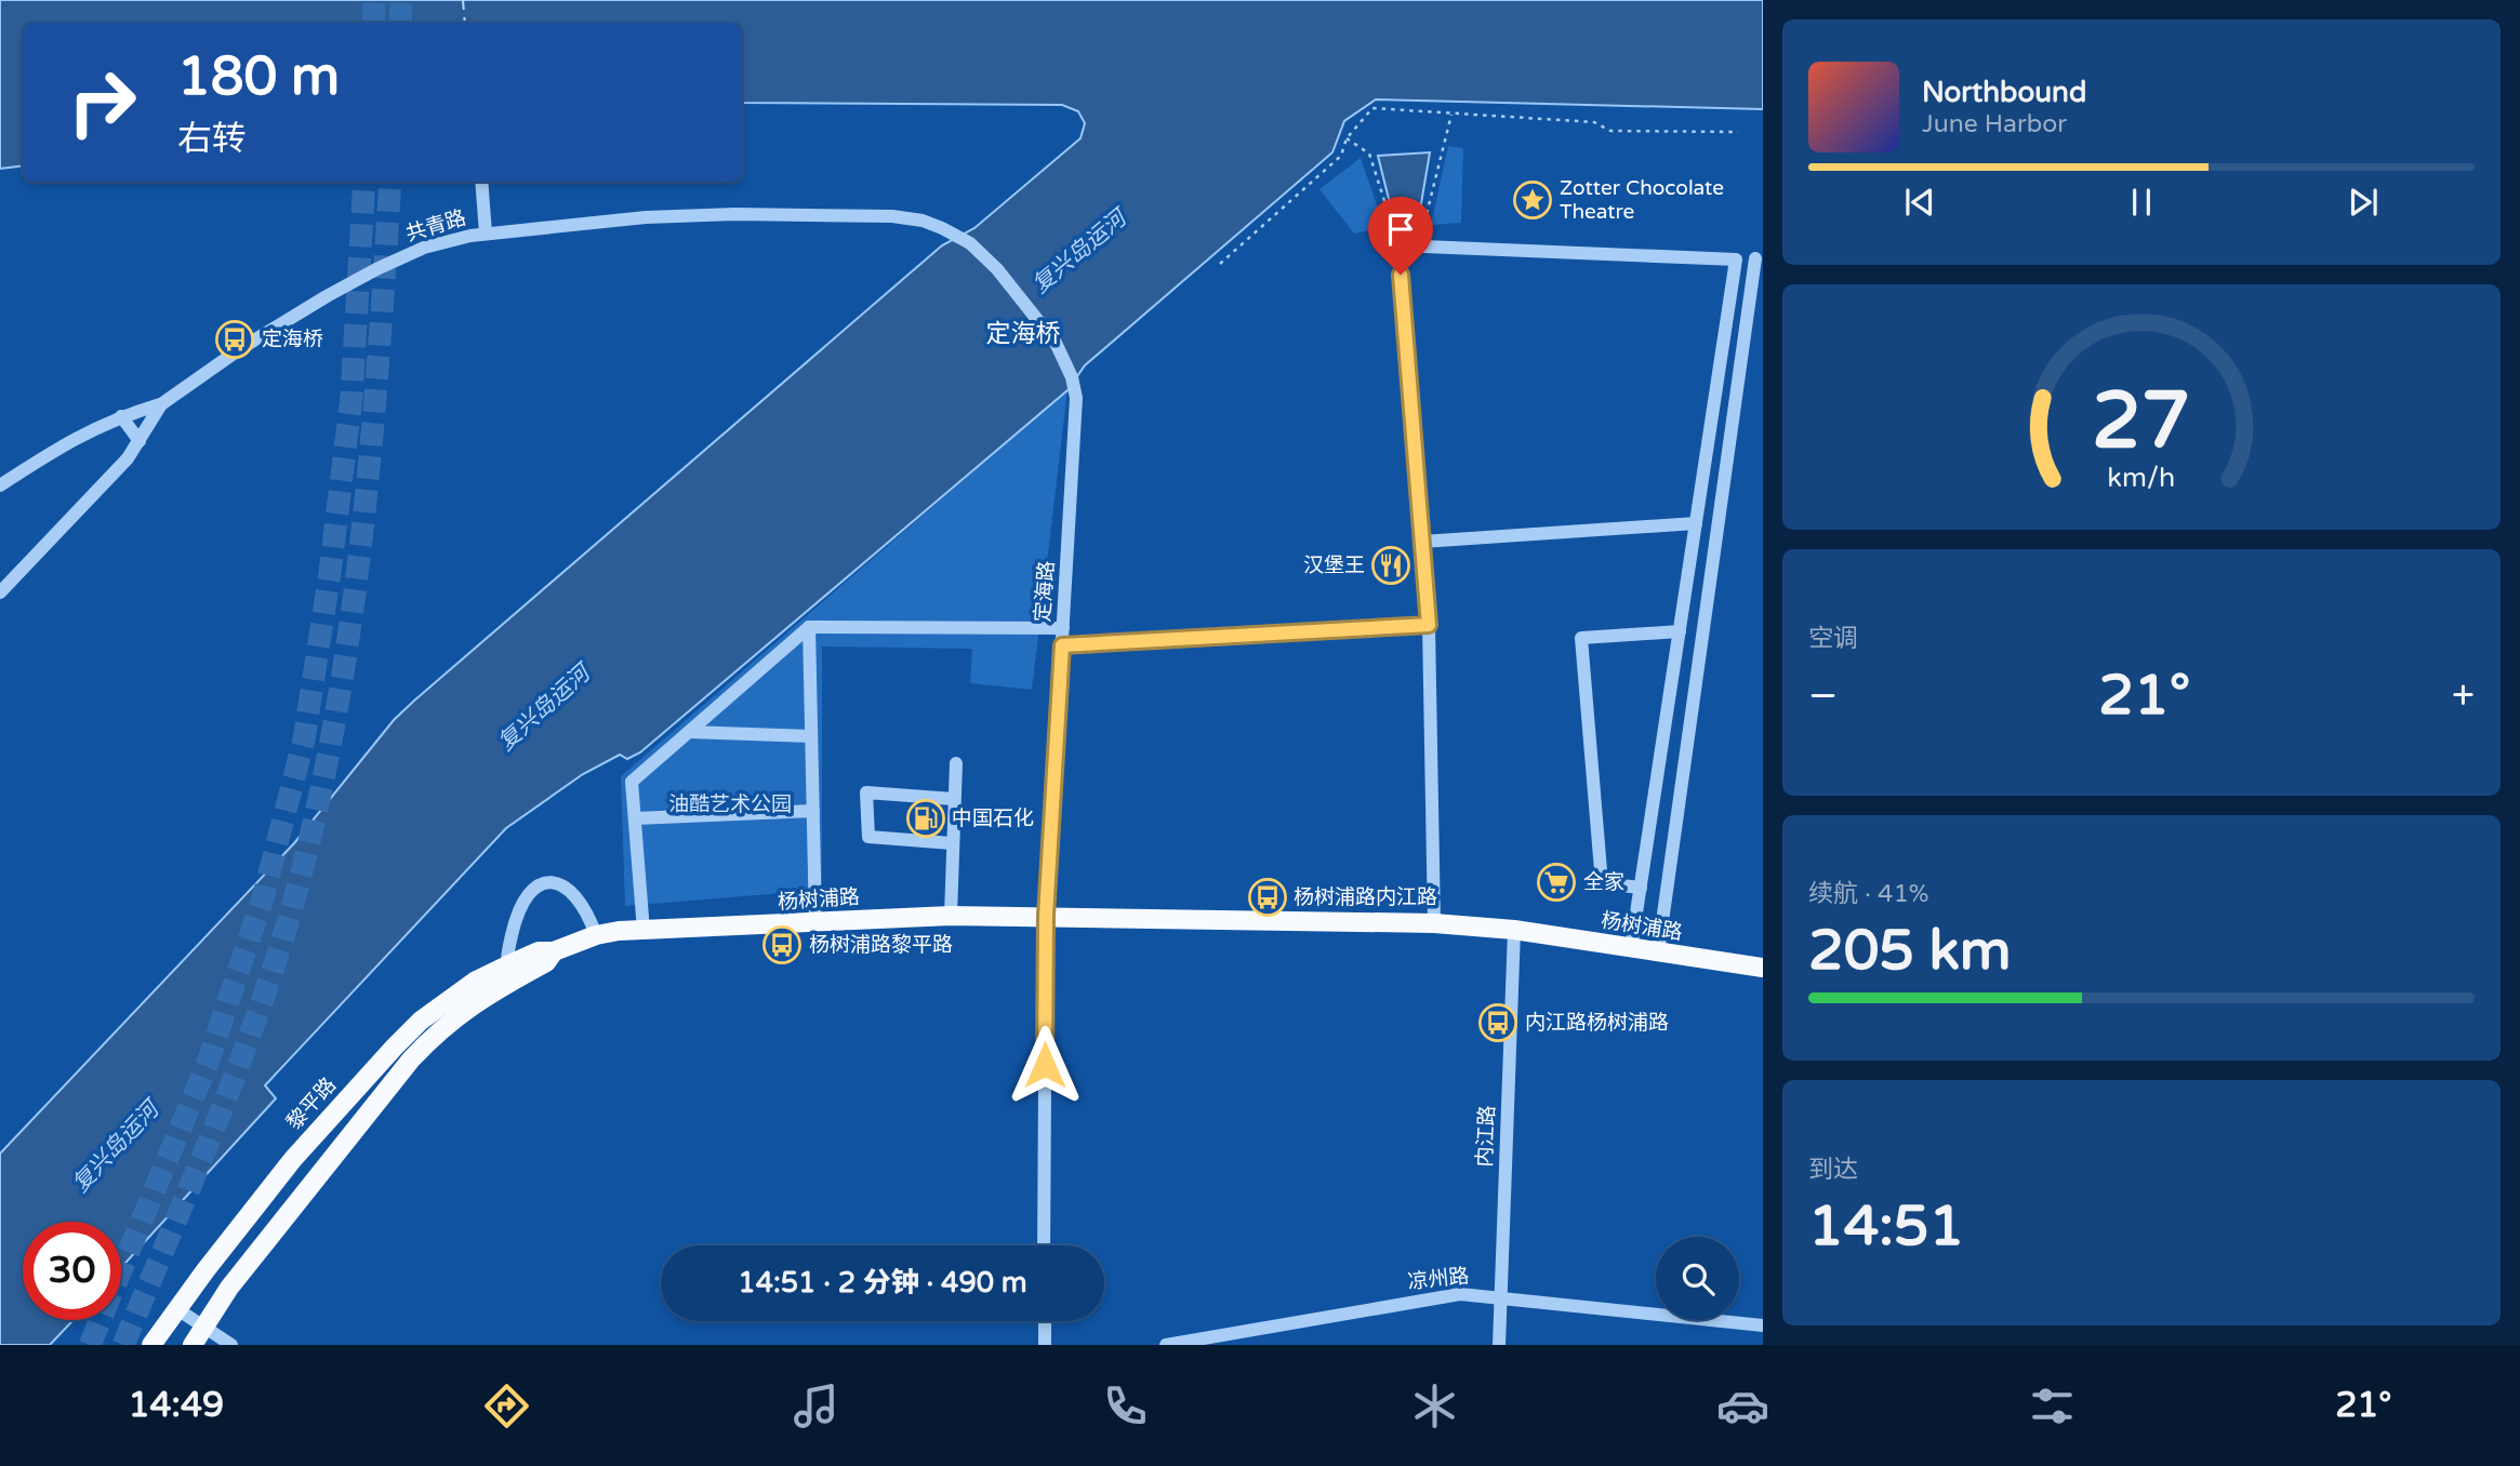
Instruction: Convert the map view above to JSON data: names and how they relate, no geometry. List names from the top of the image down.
{
  "streets": {
    "main road": ["杨树浦路", "黎平路"],
    "street": [
      "共青路",
      "定海路",
      "内江路",
      "凉州路"
    ]
  },
  "crossings": [
    ["共青路", "定海路"],
    ["定海路", "杨树浦路"],
    ["杨树浦路", "黎平路"],
    ["杨树浦路", "内江路"],
    ["内江路", "凉州路"]
  ],
  "districts": ["定海桥"],
  "water": ["复兴岛运河"],
  "parks": ["油酷艺术公园"],
  "places": {
    "place": ["Zotter Chocolate Theatre"],
    "bus stop": [
      "定海桥",
      "杨树浦路内江路",
      "杨树浦路黎平路",
      "内江路杨树浦路"
    ],
    "restaurant": ["汉堡王"],
    "fuel station": ["中国石化"],
    "supermarket": ["全家"]
  },
  "page": {
    "turn": ["180 m", "右转"],
    "song": ["Northbound", "June Harbor"],
    "tile": [
      "空调",
      ["续航 · 41%", "205 km"],
      ["到达", "14:51"]
    ],
    "heat": ["−", "21°", "+"],
    "limit": "30",
    "trip": "14:51 · 2 分钟 · 490 m",
    "tabs": ["14:49", "21°"],
    "gauge": ["27", "km/h"]
  }
}
